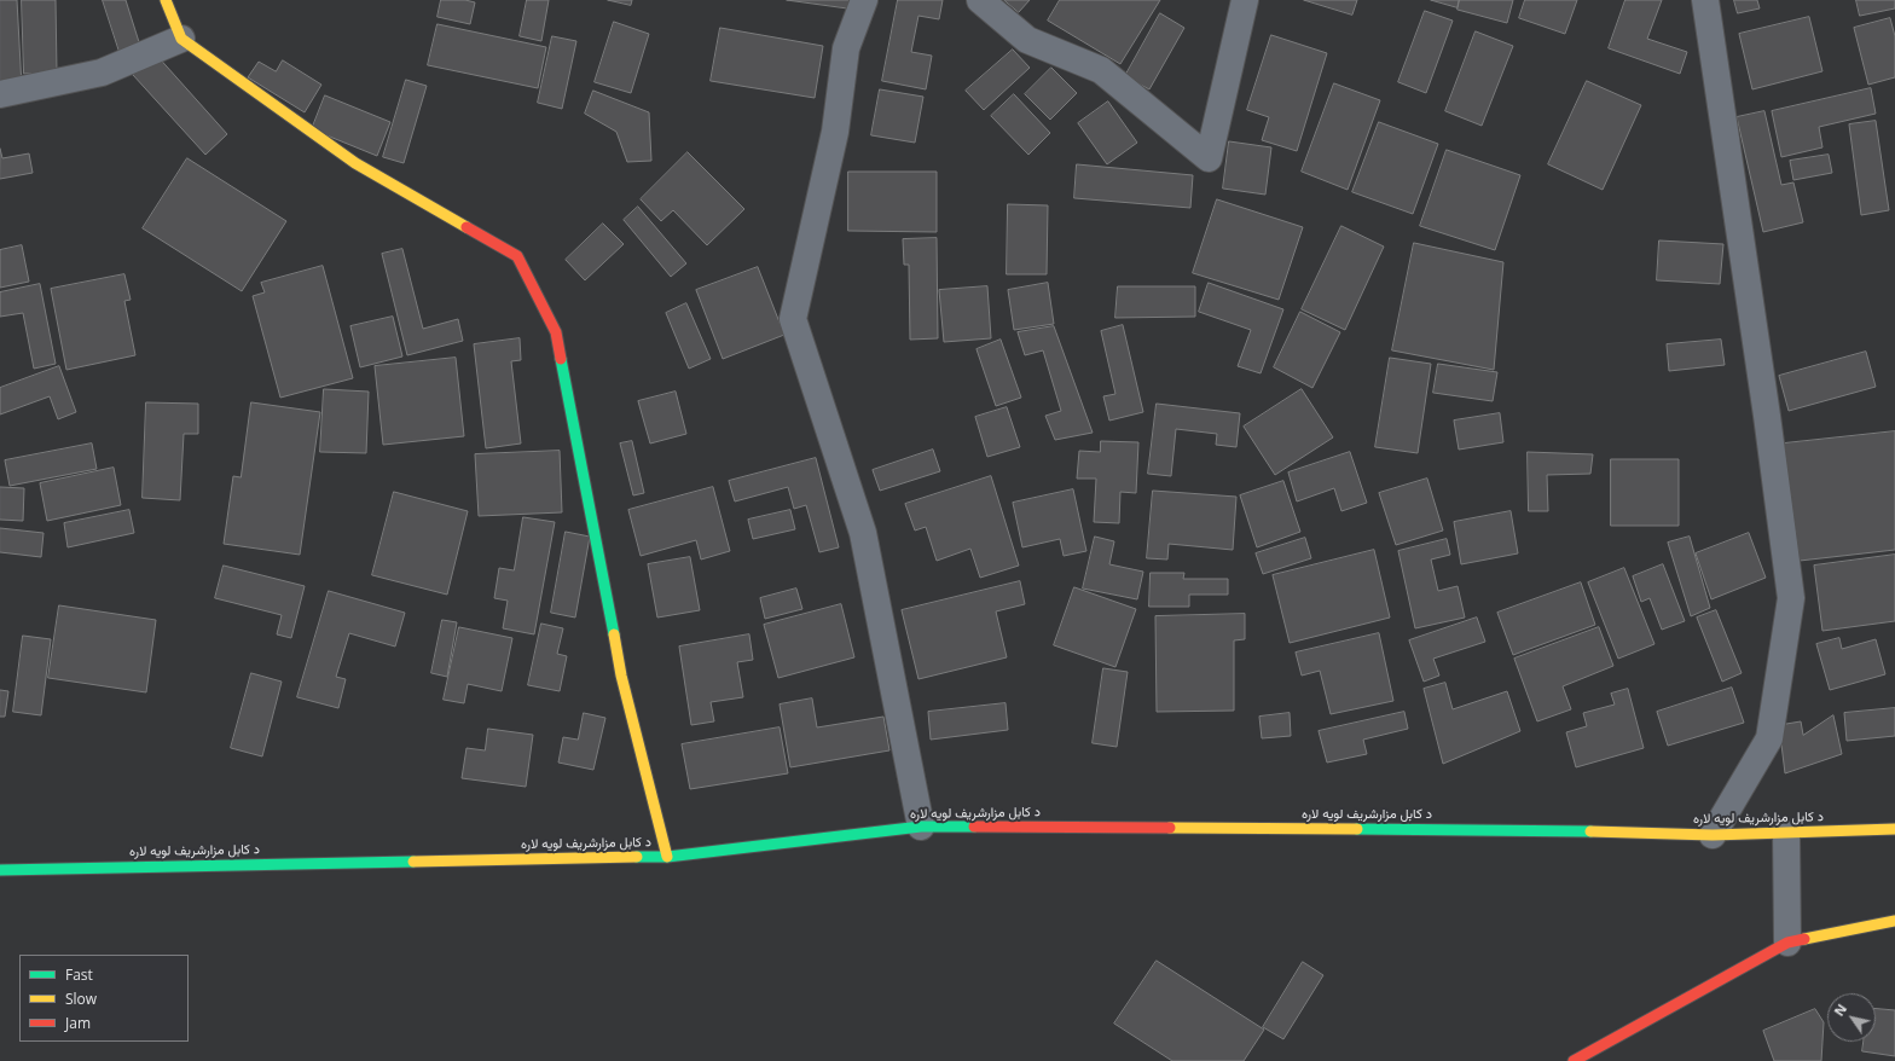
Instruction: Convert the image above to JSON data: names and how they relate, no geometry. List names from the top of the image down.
{
  "streets": {
    "main road": ["د کابل مزارشریف لویه لاره"]
  },
  "legend": ["Fast", "Slow", "Jam"],
  "north": "top left"
}
